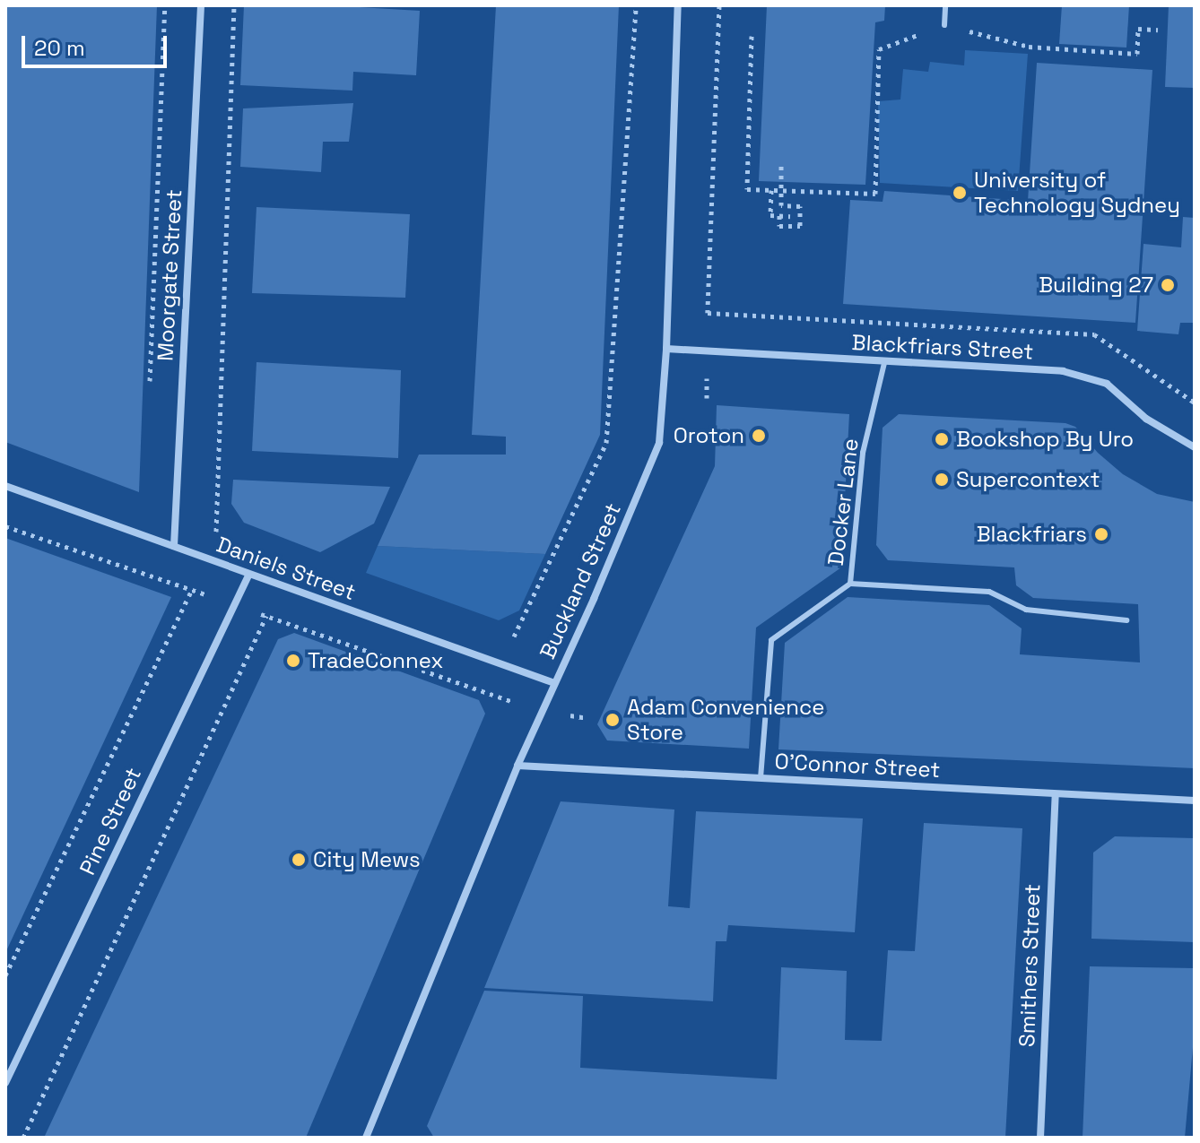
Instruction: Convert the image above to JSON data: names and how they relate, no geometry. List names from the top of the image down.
{
  "streets": {
    "street": [
      "Moorgate Street",
      "Blackfriars Street",
      "Daniels Street",
      "Buckland Street",
      "O'Connor Street",
      "Pine Street",
      "Smithers Street"
    ],
    "lane": ["Docker Lane"]
  },
  "crossings": [
    ["Moorgate Street", "Daniels Street"],
    ["Blackfriars Street", "Docker Lane"],
    ["Blackfriars Street", "Buckland Street"],
    ["Docker Lane", "O'Connor Street"],
    ["Daniels Street", "Buckland Street"],
    ["Daniels Street", "Pine Street"],
    ["Buckland Street", "O'Connor Street"],
    ["O'Connor Street", "Smithers Street"]
  ],
  "places": [
    "University of Technology Sydney",
    "Building 27",
    "Oroton",
    "Bookshop By Uro",
    "Supercontext",
    "Blackfriars",
    "TradeConnex",
    "Adam Convenience Store",
    "City Mews"
  ],
  "scale_bar": "20 m"
}
